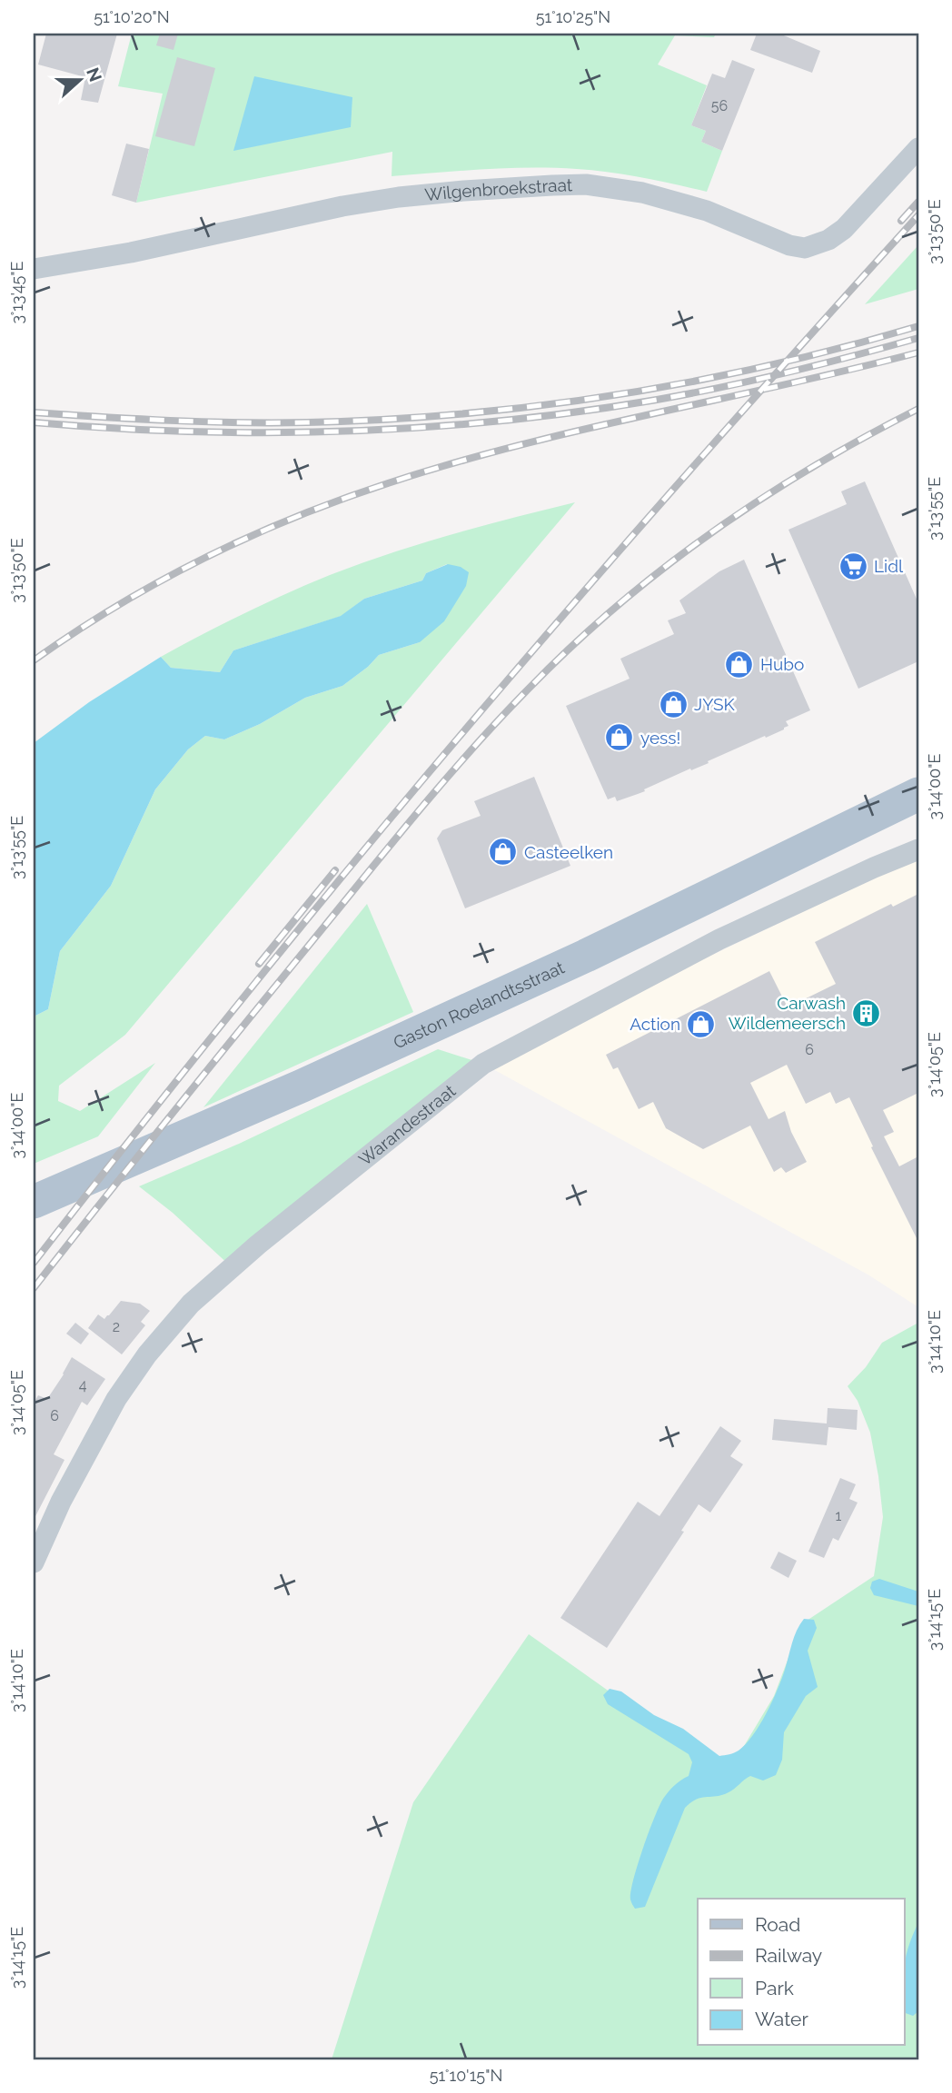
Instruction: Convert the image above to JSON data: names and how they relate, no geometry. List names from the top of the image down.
{
  "streets": {
    "main road": ["Gaston Roelandtsstraat"],
    "street": ["Wilgenbroekstraat", "Warandestraat"]
  },
  "places": {
    "supermarket": ["Lidl"],
    "shop": [
      "Hubo",
      "JYSK",
      "yess!",
      "Casteelken",
      "Action"
    ],
    "building": ["Carwash Wildemeersch"]
  },
  "house_numbers": [
    "56",
    "6",
    "2",
    "4",
    "6",
    "1"
  ],
  "legend": [
    "Road",
    "Railway",
    "Park",
    "Water"
  ],
  "north": "right",
  "coordinates": [
    "51°10'20\"N",
    "51°10'25\"N",
    "3°13'50\"E",
    "3°13'45\"E",
    "3°13'55\"E",
    "3°14'00\"E",
    "3°14'05\"E",
    "3°14'10\"E",
    "3°14'15\"E",
    "51°10'15\"N"
  ]
}
